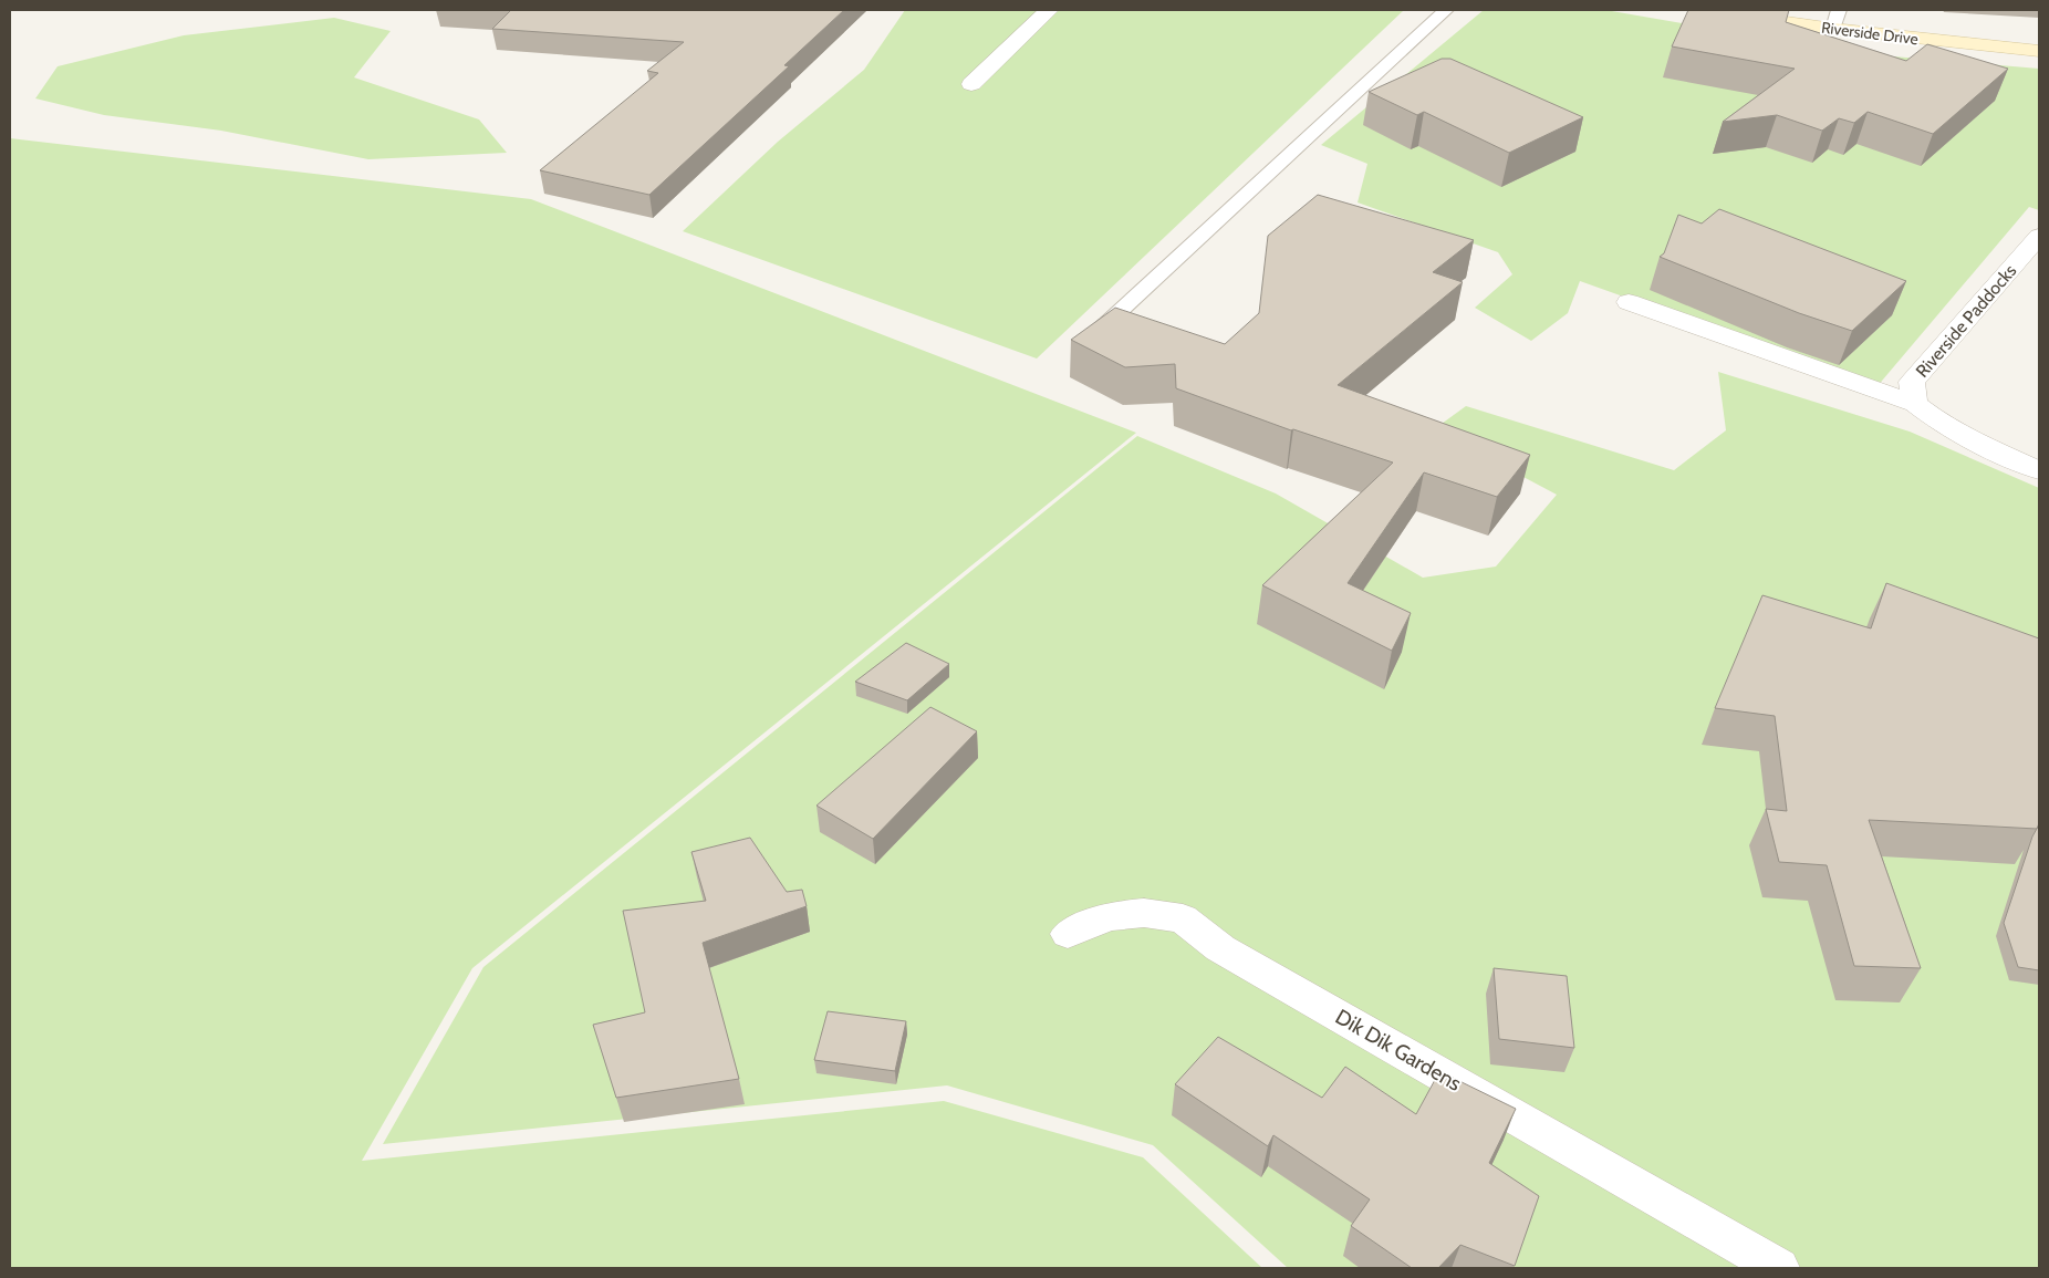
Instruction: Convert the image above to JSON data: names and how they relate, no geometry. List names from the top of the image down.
{
  "streets": {
    "street": ["Riverside Drive", "Riverside Paddocks", "Dik Dik Gardens"]
  }
}
